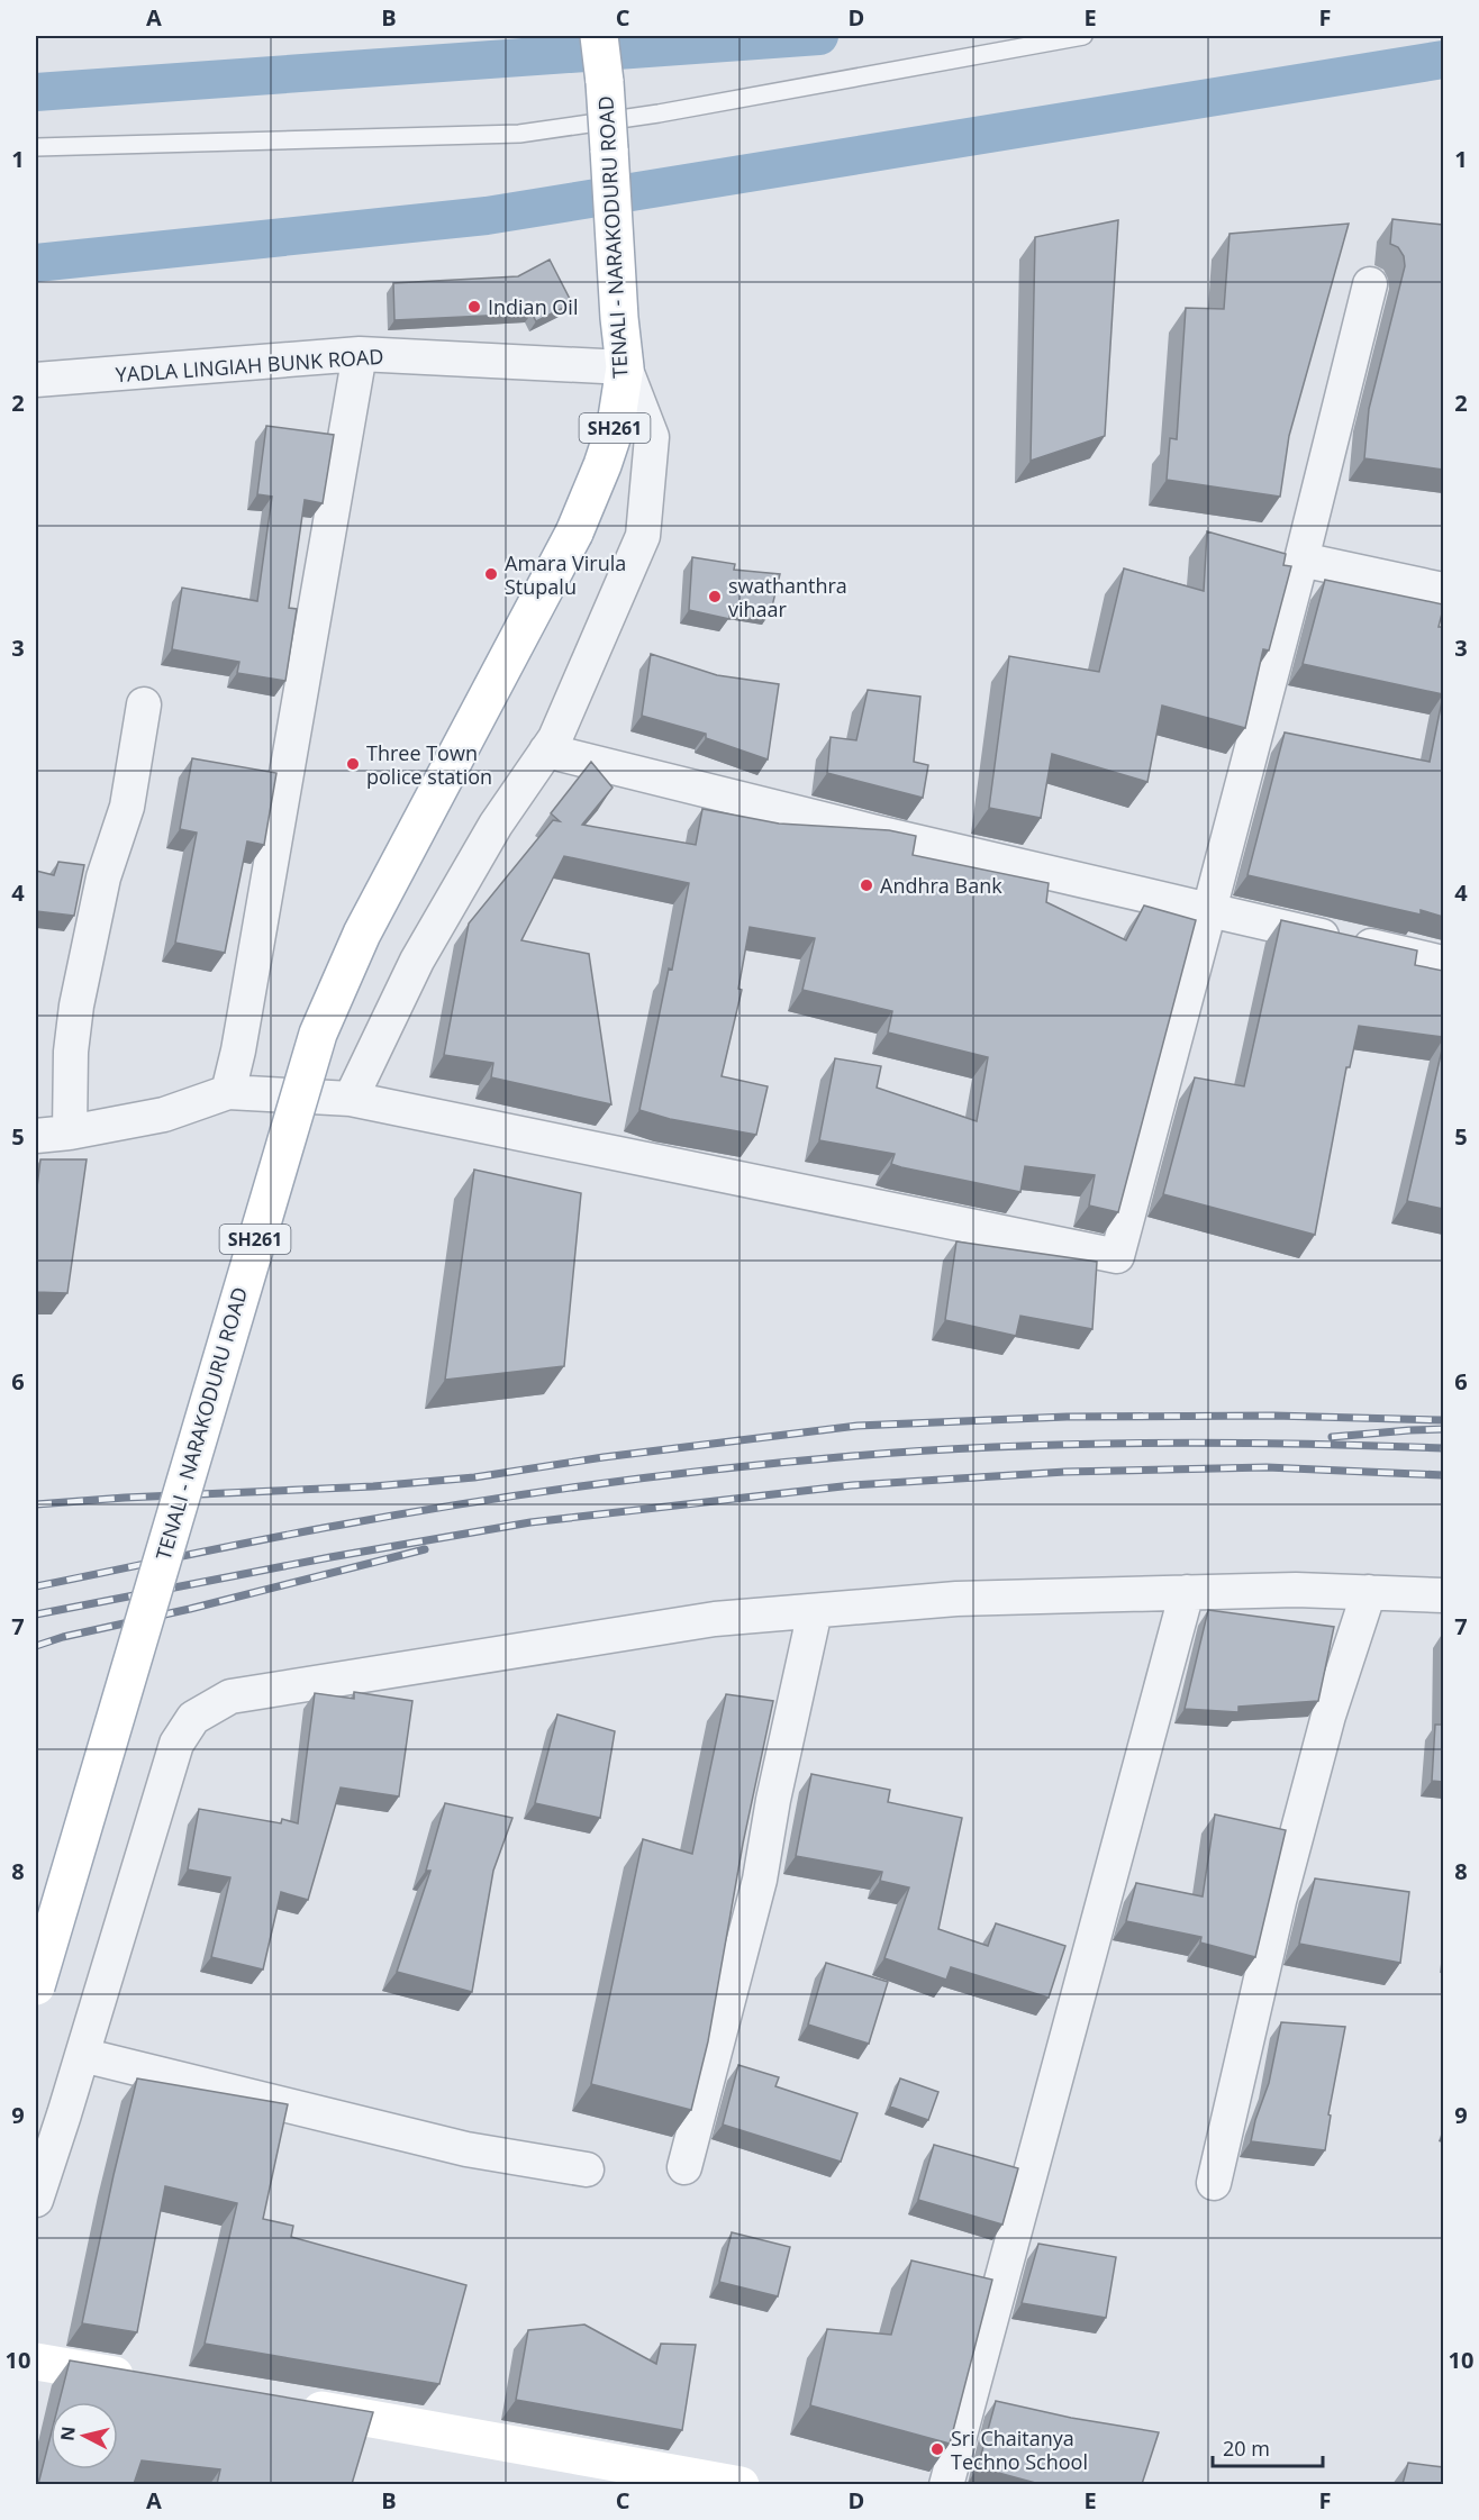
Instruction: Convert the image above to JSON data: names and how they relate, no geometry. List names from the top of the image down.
{
  "streets": {
    "main road": ["TENALI - NARAKODURU ROAD", "SH261"],
    "street": ["YADLA LINGIAH BUNK ROAD"]
  },
  "crossings": [
    ["TENALI - NARAKODURU ROAD", "YADLA LINGIAH BUNK ROAD"]
  ],
  "places": [
    "Indian Oil",
    "Amara Virula Stupalu",
    "swathanthra vihaar",
    "Three Town police station",
    "Andhra Bank",
    "Sri Chaitanya Techno School"
  ],
  "scale_bar": "20 m",
  "north": "left",
  "grid": {
    "columns": [
      "A",
      "B",
      "C",
      "D",
      "E",
      "F"
    ],
    "rows": [
      "1",
      "2",
      "3",
      "4",
      "5",
      "6",
      "7",
      "8",
      "9",
      "10"
    ]
  }
}
